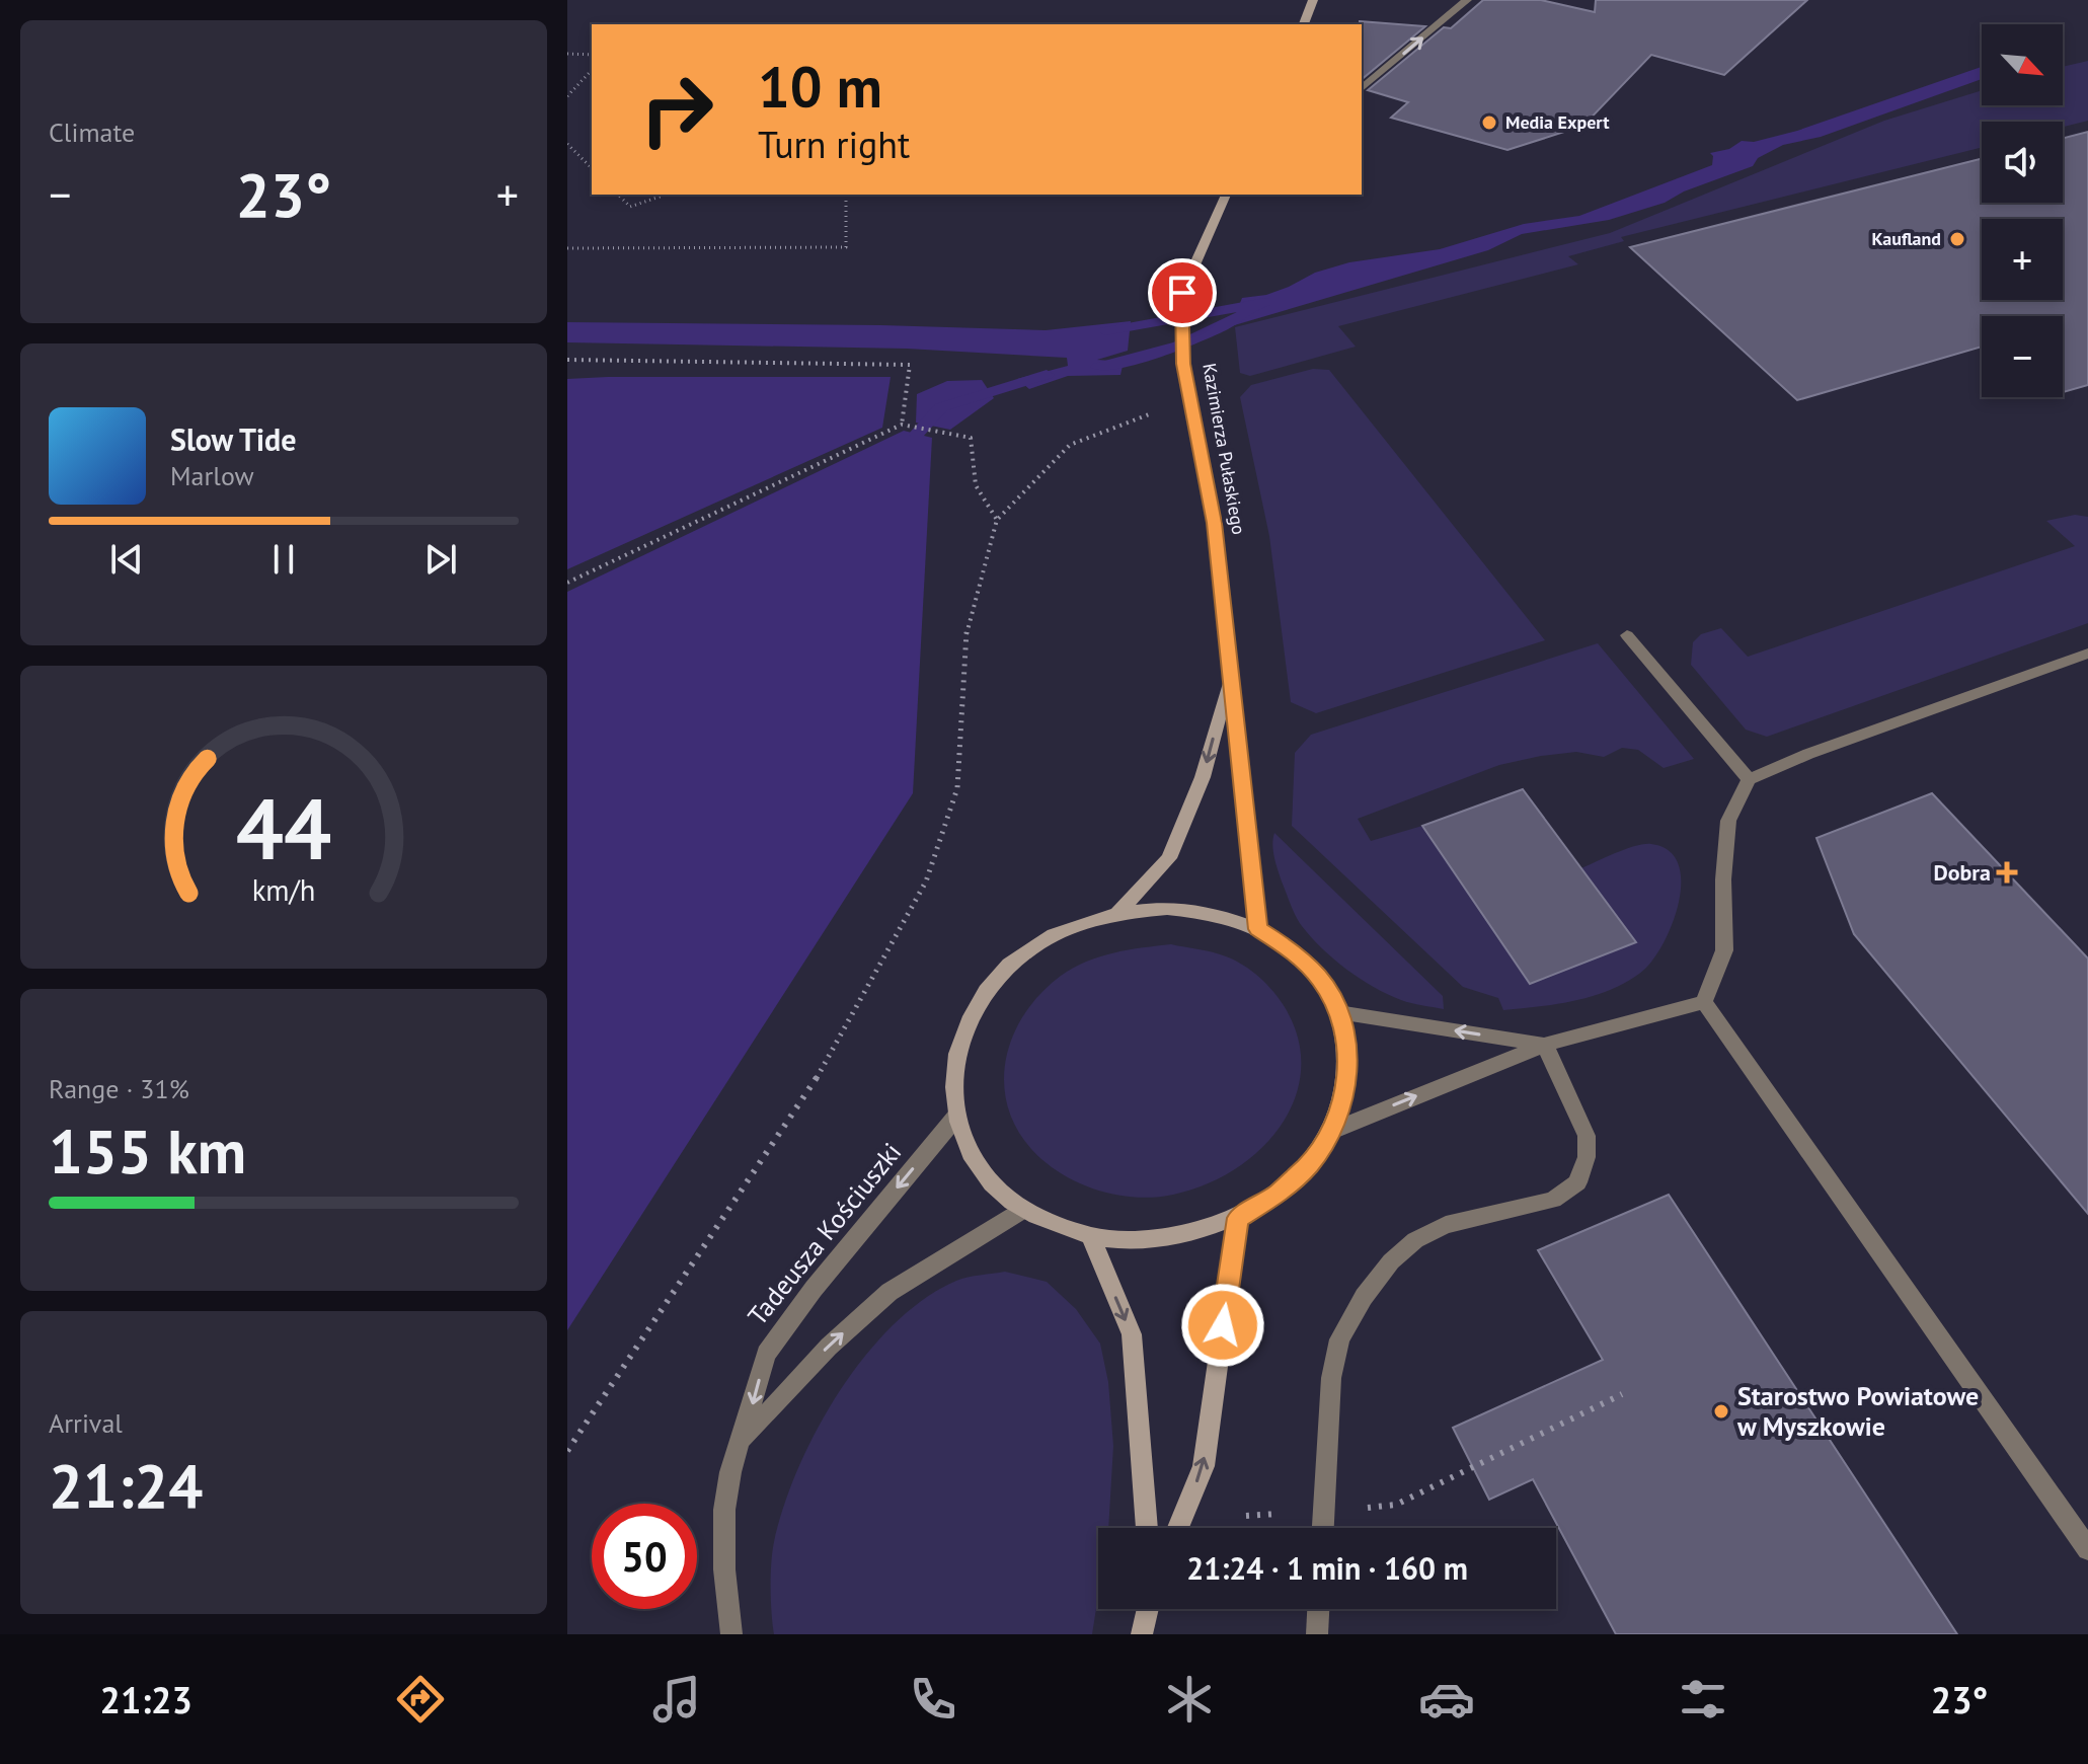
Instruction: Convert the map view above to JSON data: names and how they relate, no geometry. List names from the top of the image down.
{
  "streets": {
    "main road": ["Kazimierza Pułaskiego"],
    "street": ["Tadeusza Kościuszki"]
  },
  "places": {
    "other": ["Media Expert", "Kaufland", "Starostwo Powiatowe w Myszkowie"],
    "health": ["Dobra"]
  },
  "north": "bottom right",
  "page": {
    "tile": [
      "Climate",
      ["Range · 31%", "155 km"],
      ["Arrival", "21:24"]
    ],
    "map_buttons": ["+", "−"],
    "turn": ["10 m", "Turn right"],
    "heat": ["−", "23°", "+"],
    "song": ["Slow Tide", "Marlow"],
    "limit": "50",
    "trip": "21:24 · 1 min · 160 m",
    "tabs": ["21:23", "23°"],
    "gauge": ["44", "km/h"]
  }
}
